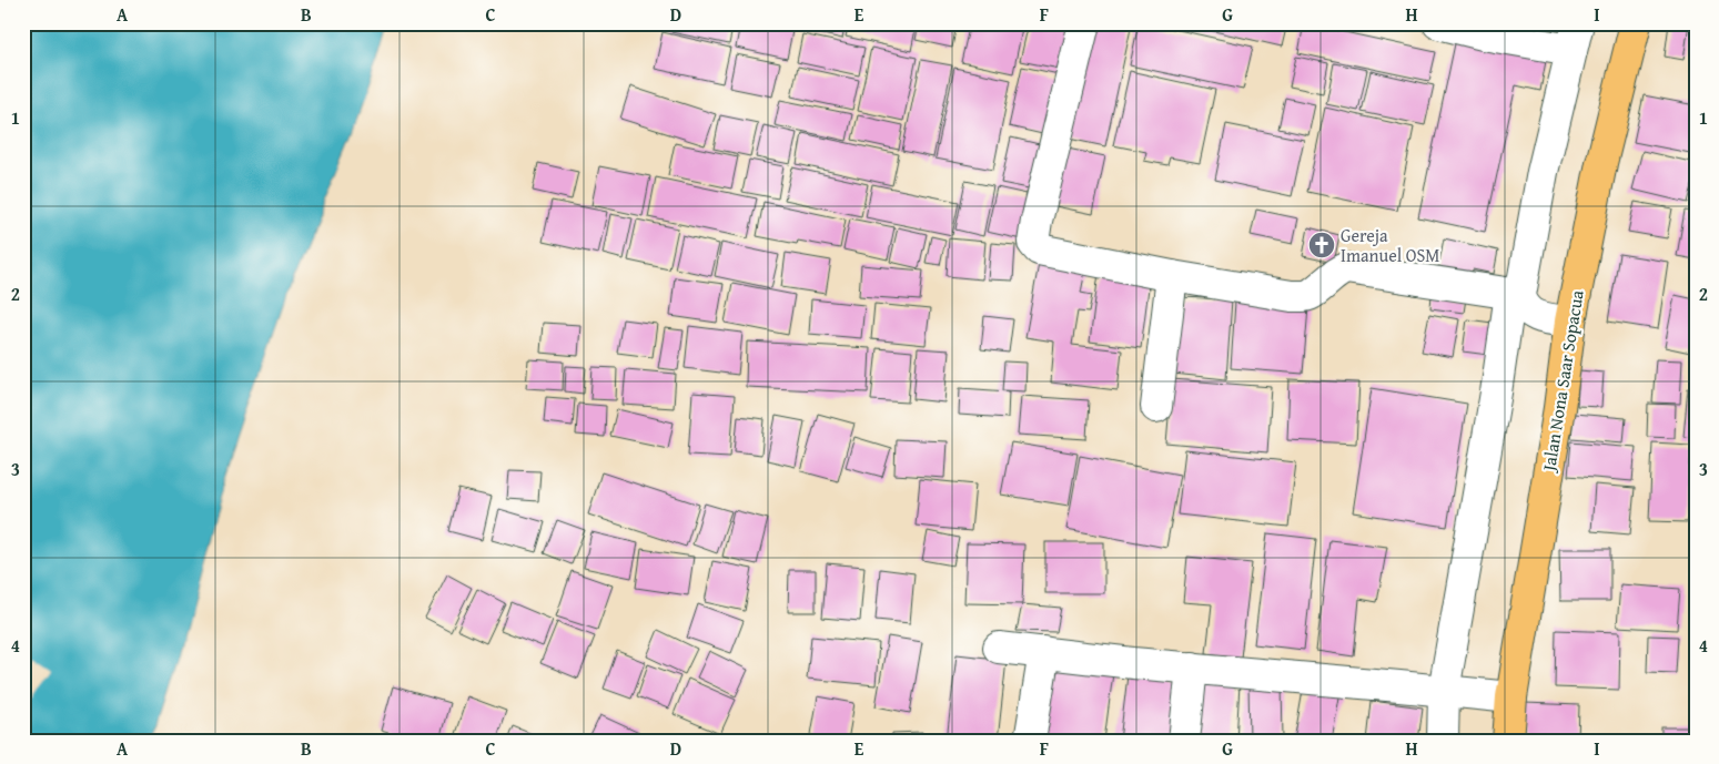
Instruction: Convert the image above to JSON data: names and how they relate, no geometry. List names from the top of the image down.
{
  "streets": {
    "main road": ["Jalan Nona Saar Sopacua"]
  },
  "places": {
    "church": ["Gereja Imanuel OSM"]
  },
  "grid": {
    "columns": [
      "A",
      "B",
      "C",
      "D",
      "E",
      "F",
      "G",
      "H",
      "I"
    ],
    "rows": [
      "1",
      "2",
      "3",
      "4"
    ]
  }
}
